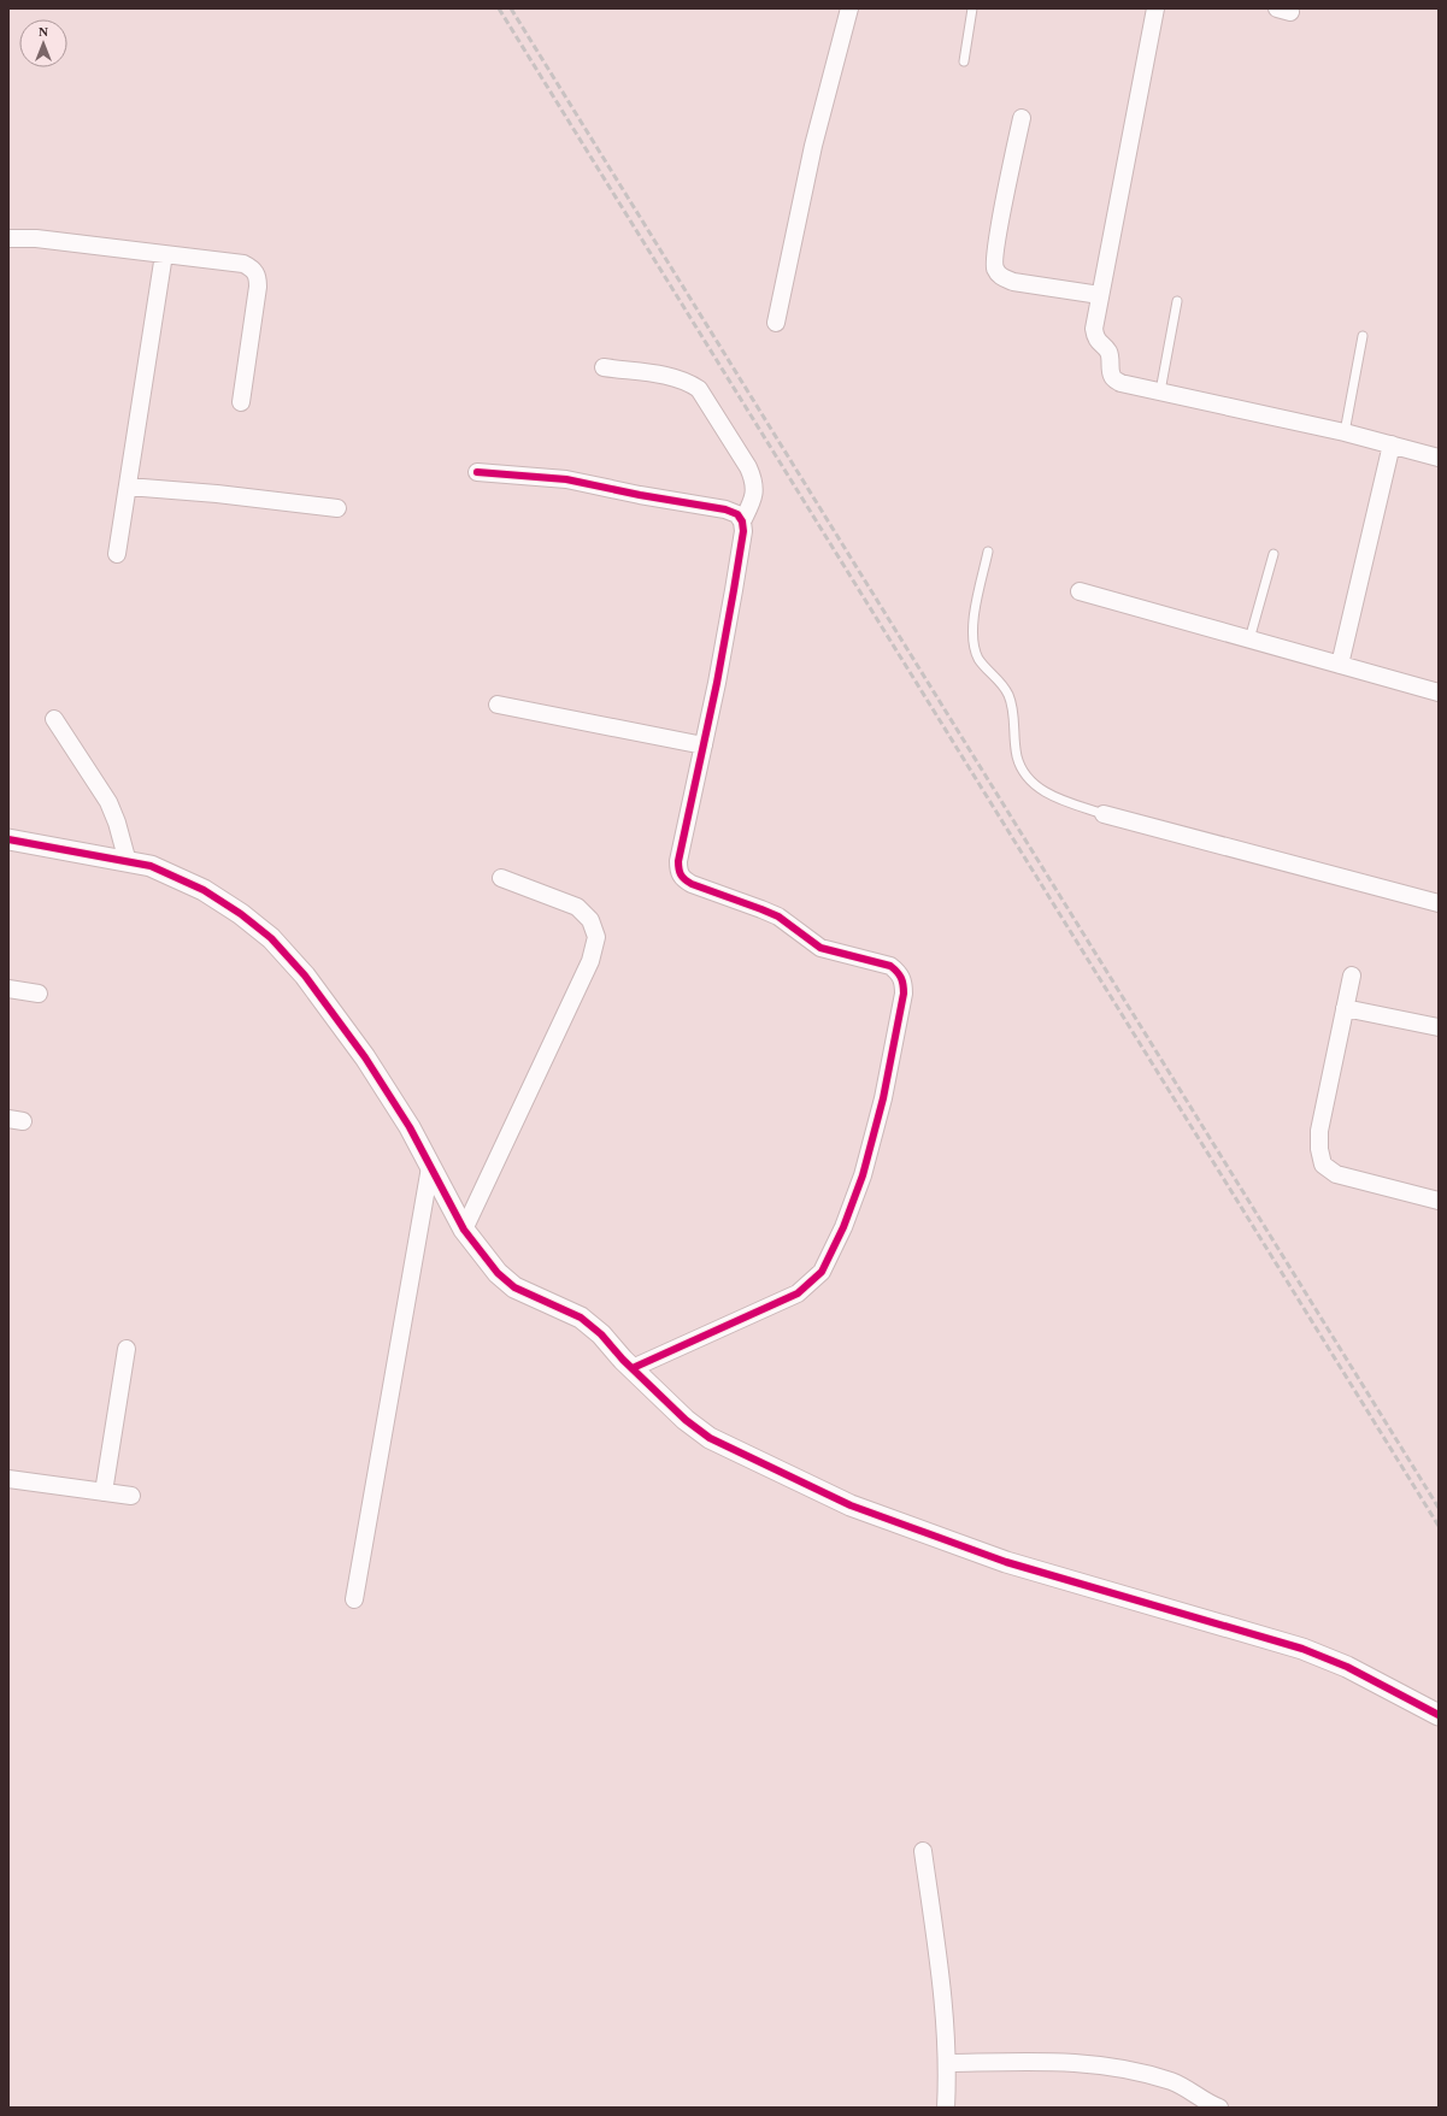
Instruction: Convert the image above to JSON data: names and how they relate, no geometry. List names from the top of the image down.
{
  "north": "top"
}
